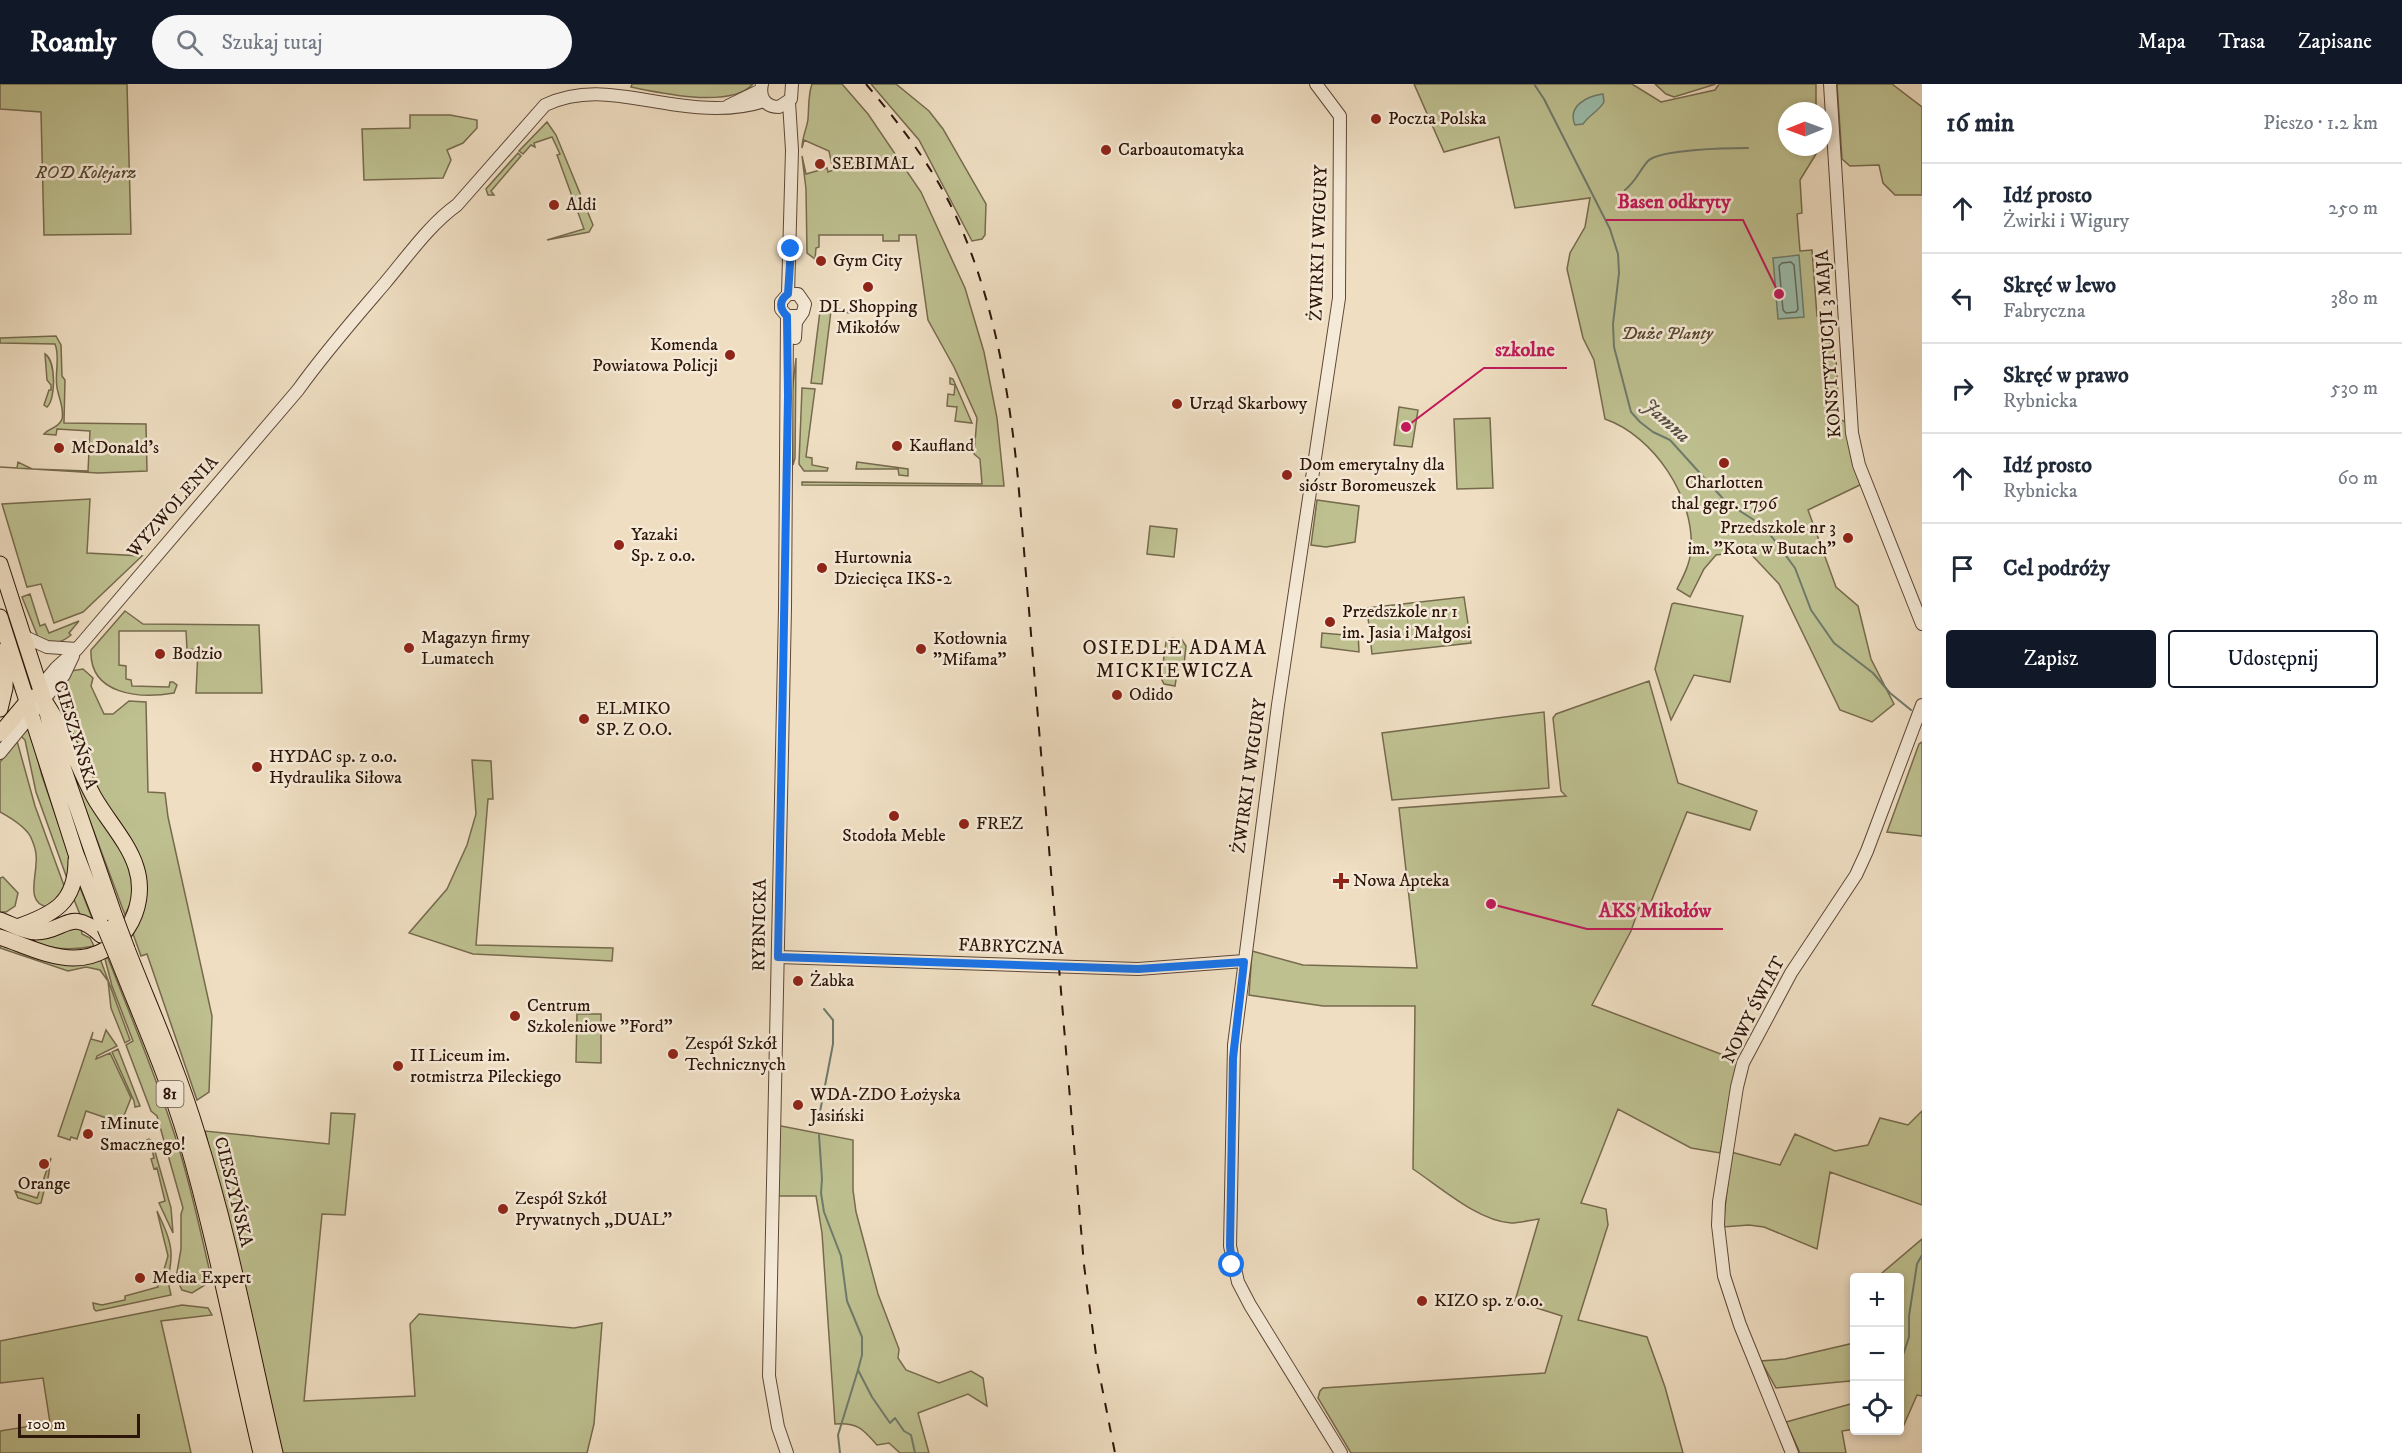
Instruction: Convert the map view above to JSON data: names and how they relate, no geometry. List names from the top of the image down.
{
  "streets": {
    "main road": ["CIESZYŃSKA", "81"],
    "street": [
      "ŻWIRKI I WIGURY",
      "KONSTYTUCJI 3 MAJA",
      "WYZWOLENIA",
      "RYBNICKA",
      "FABRYCZNA",
      "NOWY ŚWIAT"
    ]
  },
  "crossings": [
    ["ŻWIRKI I WIGURY", "FABRYCZNA"],
    ["WYZWOLENIA", "CIESZYŃSKA"],
    ["CIESZYŃSKA", "81"],
    ["RYBNICKA", "FABRYCZNA"]
  ],
  "districts": ["OSIEDLE ADAMA MICKIEWICZA"],
  "water": ["Jamna"],
  "parks": ["ROD Kolejarz", "Duże Planty"],
  "places": {
    "other": [
      "Poczta Polska",
      "Carboautomatyka",
      "SEBIMAL",
      "Aldi",
      "Gym City",
      "DL Shopping Mikołów",
      "Basen odkryty",
      "Komenda Powiatowa Policji",
      "Urząd Skarbowy",
      "szkolne",
      "Kaufland",
      "McDonald's",
      "Charlotten thal gegr. 1796",
      "Dom emerytalny dla sióstr Boromeuszek",
      "Przedszkole nr 3 im. \"Kota w Butach\"",
      "Yazaki Sp. z o.o.",
      "Hurtownia Dziecięca IKS-2",
      "Przedszkole nr 1 im. Jasia i Małgosi",
      "Magazyn firmy Lumatech",
      "Kotłownia \"Mifama\"",
      "Bodzio",
      "Odido",
      "ELMIKO SP. Z O.O.",
      "HYDAC sp. z o.o. Hydraulika Siłowa",
      "Stodoła Meble",
      "FREZ",
      "AKS Mikołów",
      "Żabka",
      "Centrum Szkoleniowe \"Ford\"",
      "Zespół Szkół Technicznych",
      "II Liceum im. rotmistrza Pileckiego",
      "WDA-ZDO Łożyska Jasiński",
      "1Minute Smacznego!",
      "Orange",
      "Zespół Szkół Prywatnych „DUAL”",
      "Media Expert",
      "KIZO sp. z o.o."
    ],
    "health": ["Nowa Apteka"]
  },
  "scale_bar": "100 m",
  "north": "left",
  "page": {
    "header": "Roamly",
    "search": "Szukaj tutaj",
    "nav": ["Mapa", "Trasa", "Zapisane"],
    "heading": ["16 min", "Pieszo · 1.2 km"],
    "list": [
      ["Idź prosto", "Żwirki i Wigury", "250 m"],
      ["Skręć w lewo", "Fabryczna", "380 m"],
      ["Skręć w prawo", "Rybnicka", "530 m"],
      ["Idź prosto", "Rybnicka", "60 m"],
      "Cel podróży"
    ],
    "buttons": ["Zapisz", "Udostępnij"],
    "map_buttons": ["+", "−"],
    "scale": "100 m"
  }
}
